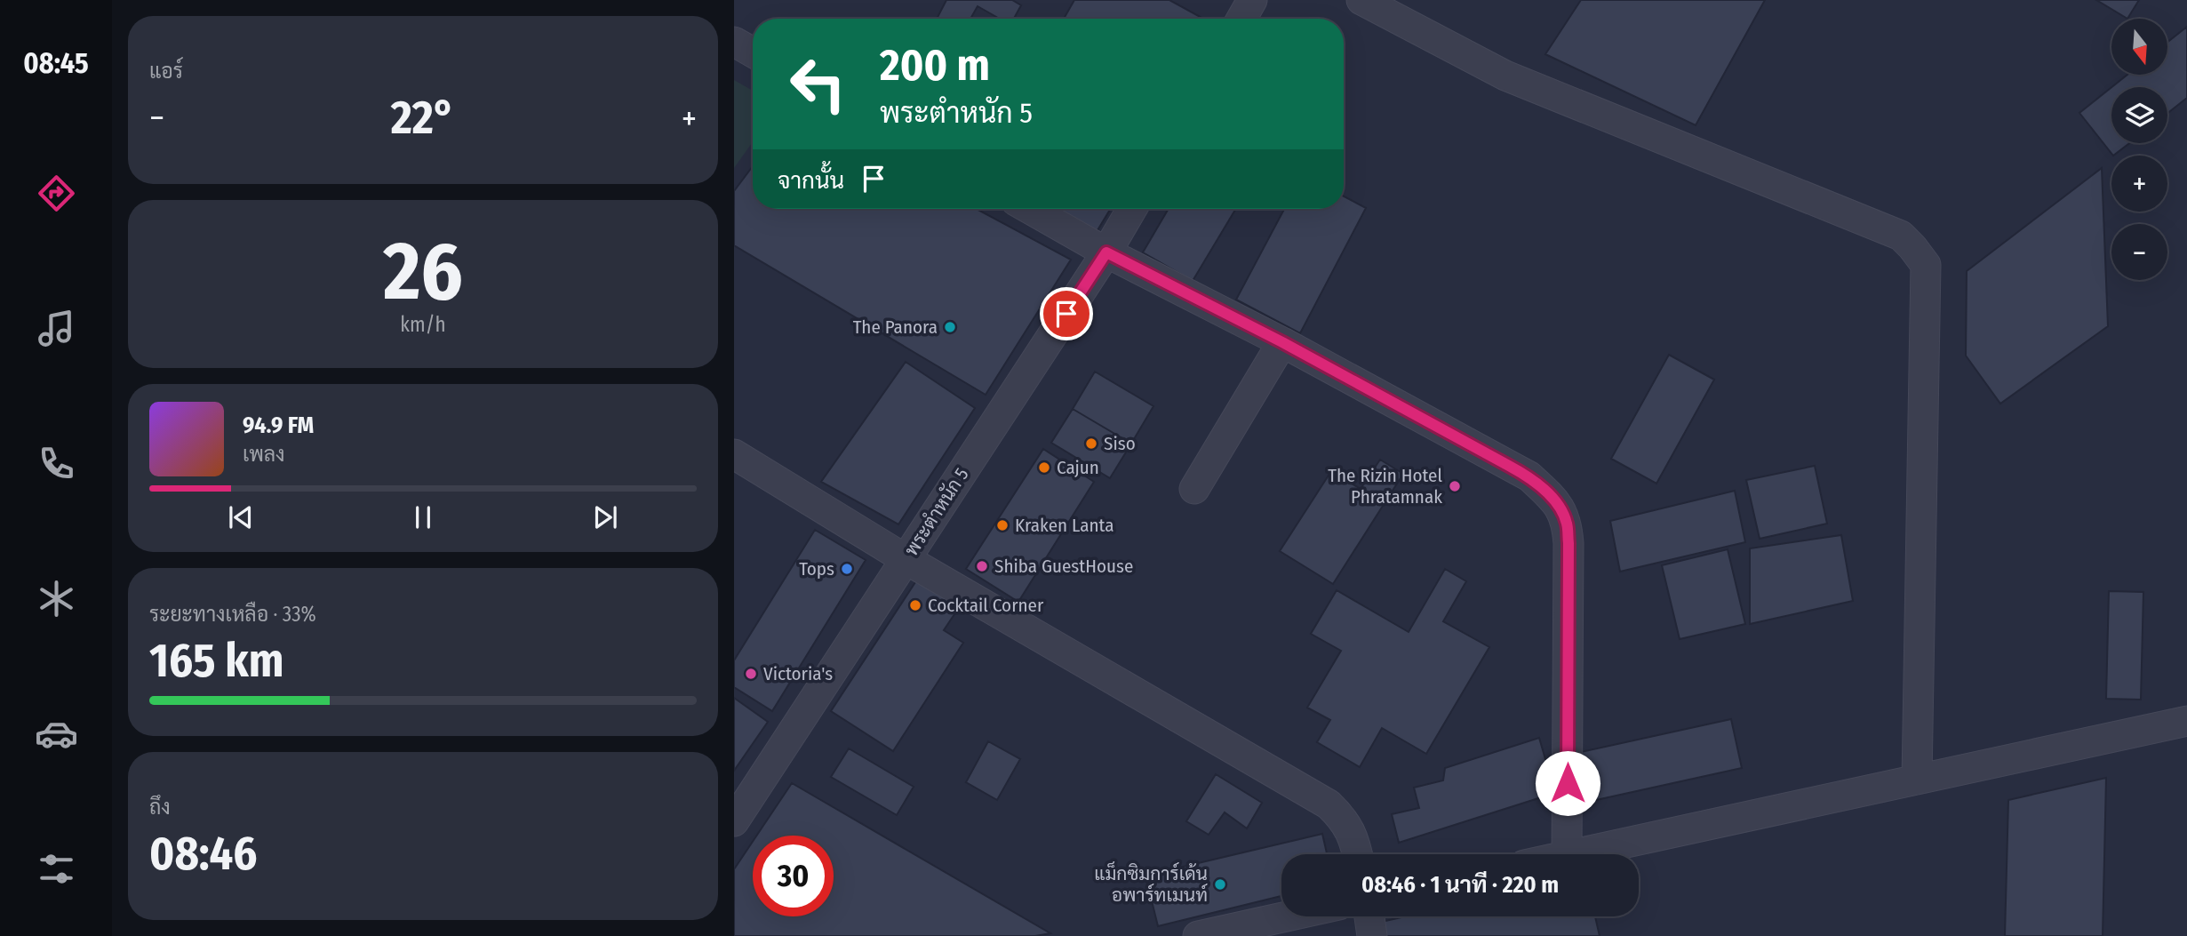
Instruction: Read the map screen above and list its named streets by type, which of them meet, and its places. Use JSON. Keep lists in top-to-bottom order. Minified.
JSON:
{"streets":{"street":["พระตำหนัก 5"]},"places":["The Panora","Siso","Cajun","The Rizin Hotel Phratamnak","Kraken Lanta","Shiba GuestHouse","Tops","Cocktail Corner","Victoria's","แม็กซิมการ์เด้น อพาร์ทเมนท์"],"north":"bottom","page":{"tabs":"08:45","tile":["แอร์",["26","km/h"],["ระยะทางเหลือ · 33%","165 km"],["ถึง","08:46"]],"map_buttons":["+","−"],"turn":["200 m","พระตำหนัก 5"],"heat":["−","22°","+"],"then":"จากนั้น","song":["94.9 FM","เพลง"],"limit":"30","trip":"08:46 · 1 นาที · 220 m"}}
